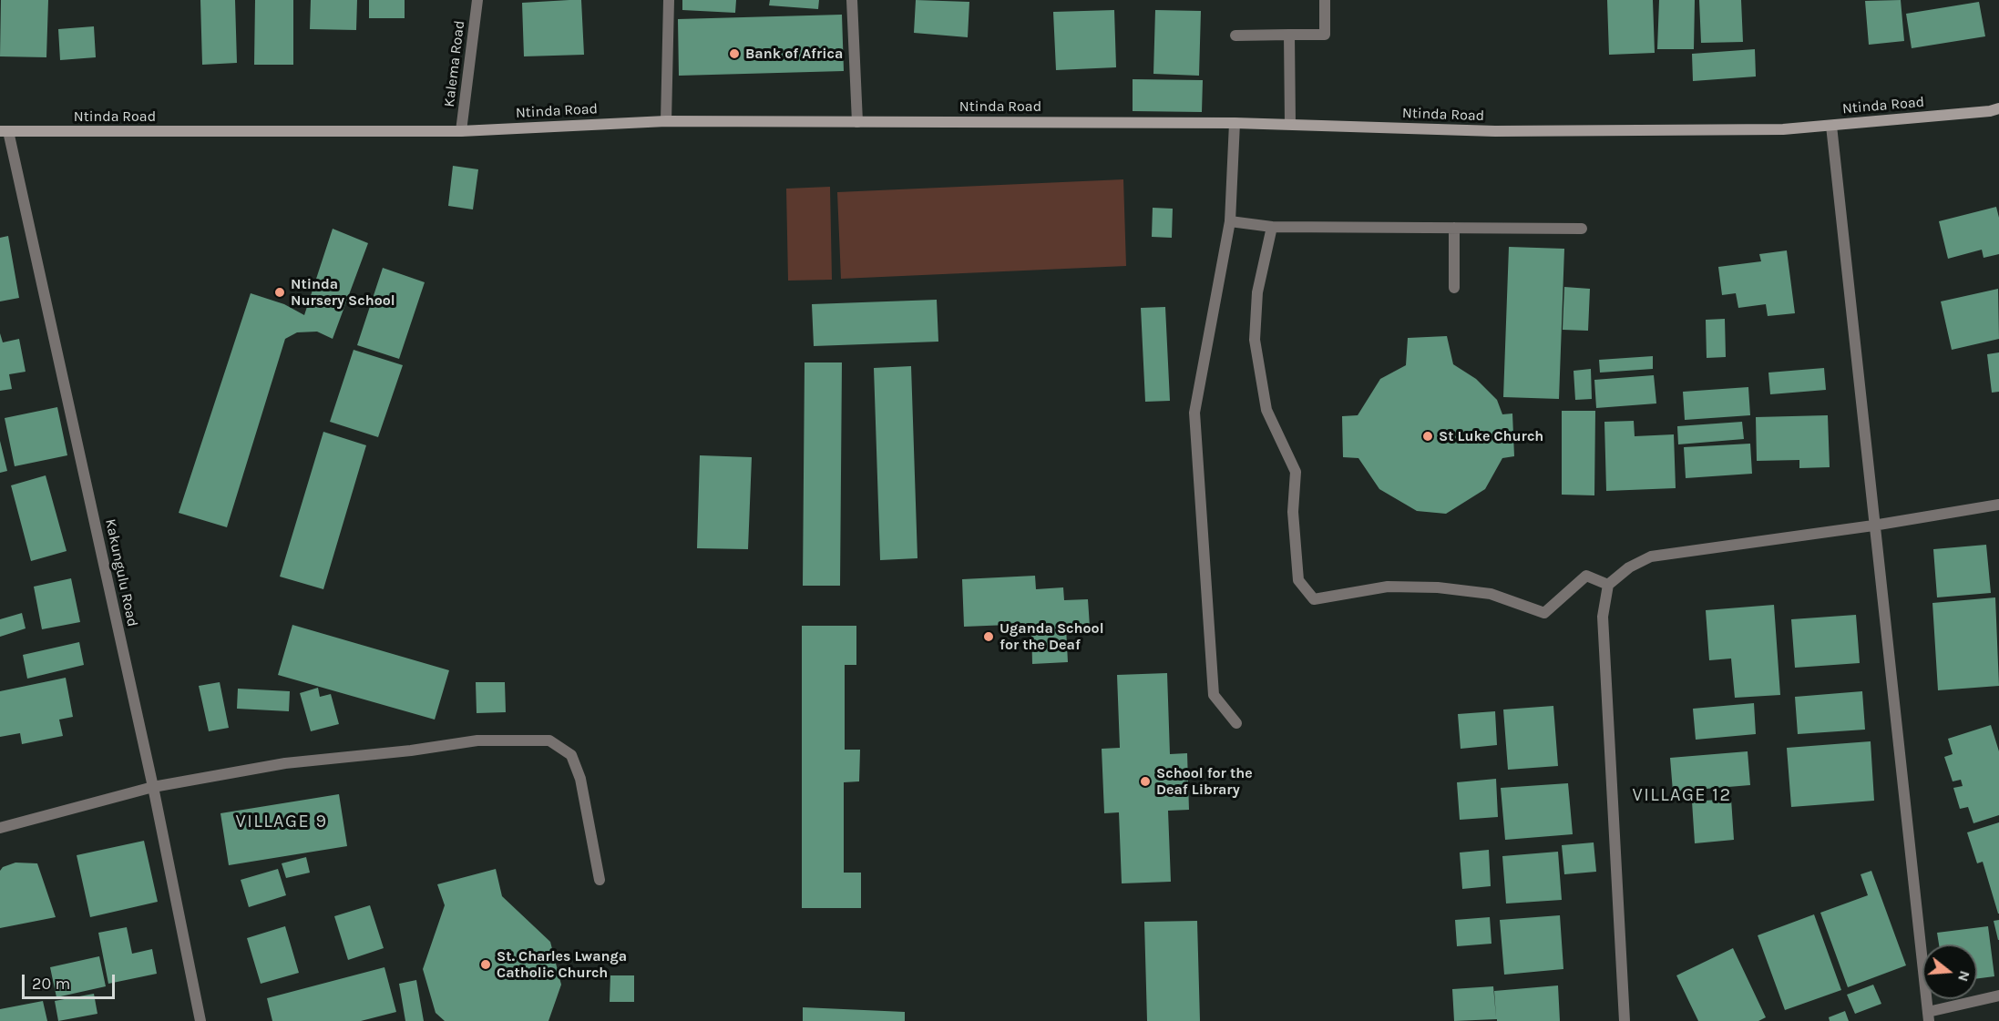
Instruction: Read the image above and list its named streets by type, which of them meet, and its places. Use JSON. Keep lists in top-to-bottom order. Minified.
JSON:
{"streets":{"main road":["Ntinda Road"],"street":["Kalema Road","Kakungulu Road"]},"crossings":[["Kalema Road","Ntinda Road"],["Ntinda Road","Kakungulu Road"]],"districts":["VILLAGE 12","VILLAGE 9"],"places":["Bank of Africa","Ntinda Nursery School","St Luke Church","Uganda School for the Deaf","School for the Deaf Library","St. Charles Lwanga Catholic Church"],"scale_bar":"20 m","north":"right"}
